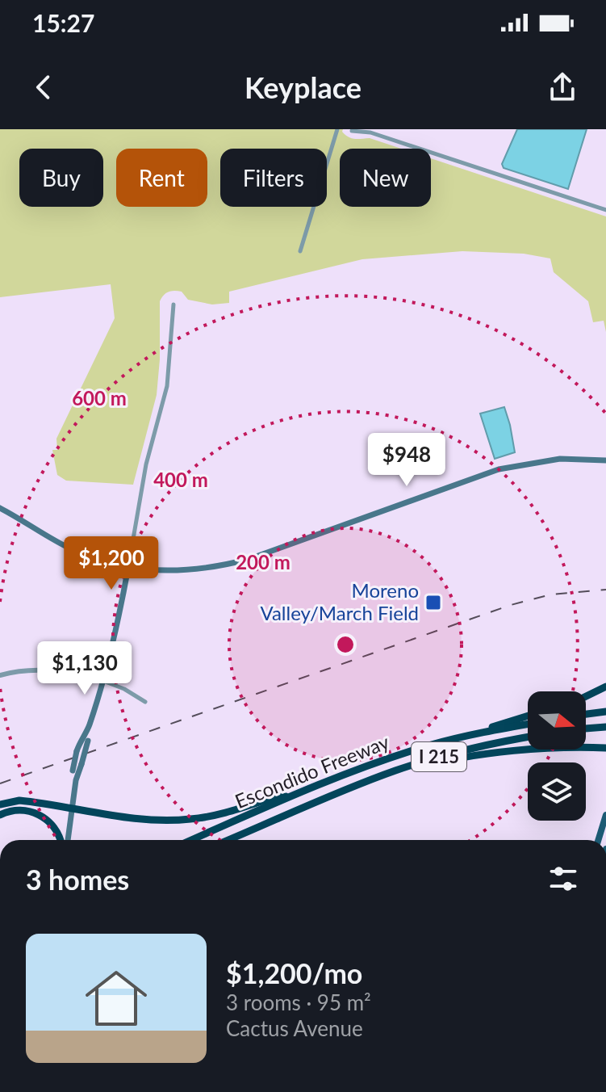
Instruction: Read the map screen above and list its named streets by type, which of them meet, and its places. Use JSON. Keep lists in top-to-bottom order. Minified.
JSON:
{"streets":{"highway":["I 215","Escondido Freeway"]},"places":{"transit":["Moreno Valley/March Field"]},"north":"right","page":{"status":"15:27","header":"Keyplace","chip":["Buy","Rent","Filters","New"],"price":["$948","$1,200","$1,130"],"heading":"3 homes","list":[{"name":"$1,200/mo","note":"3 rooms · 95 m² · Cactus Avenue"}]},"rings":["600 m","400 m","200 m"]}
